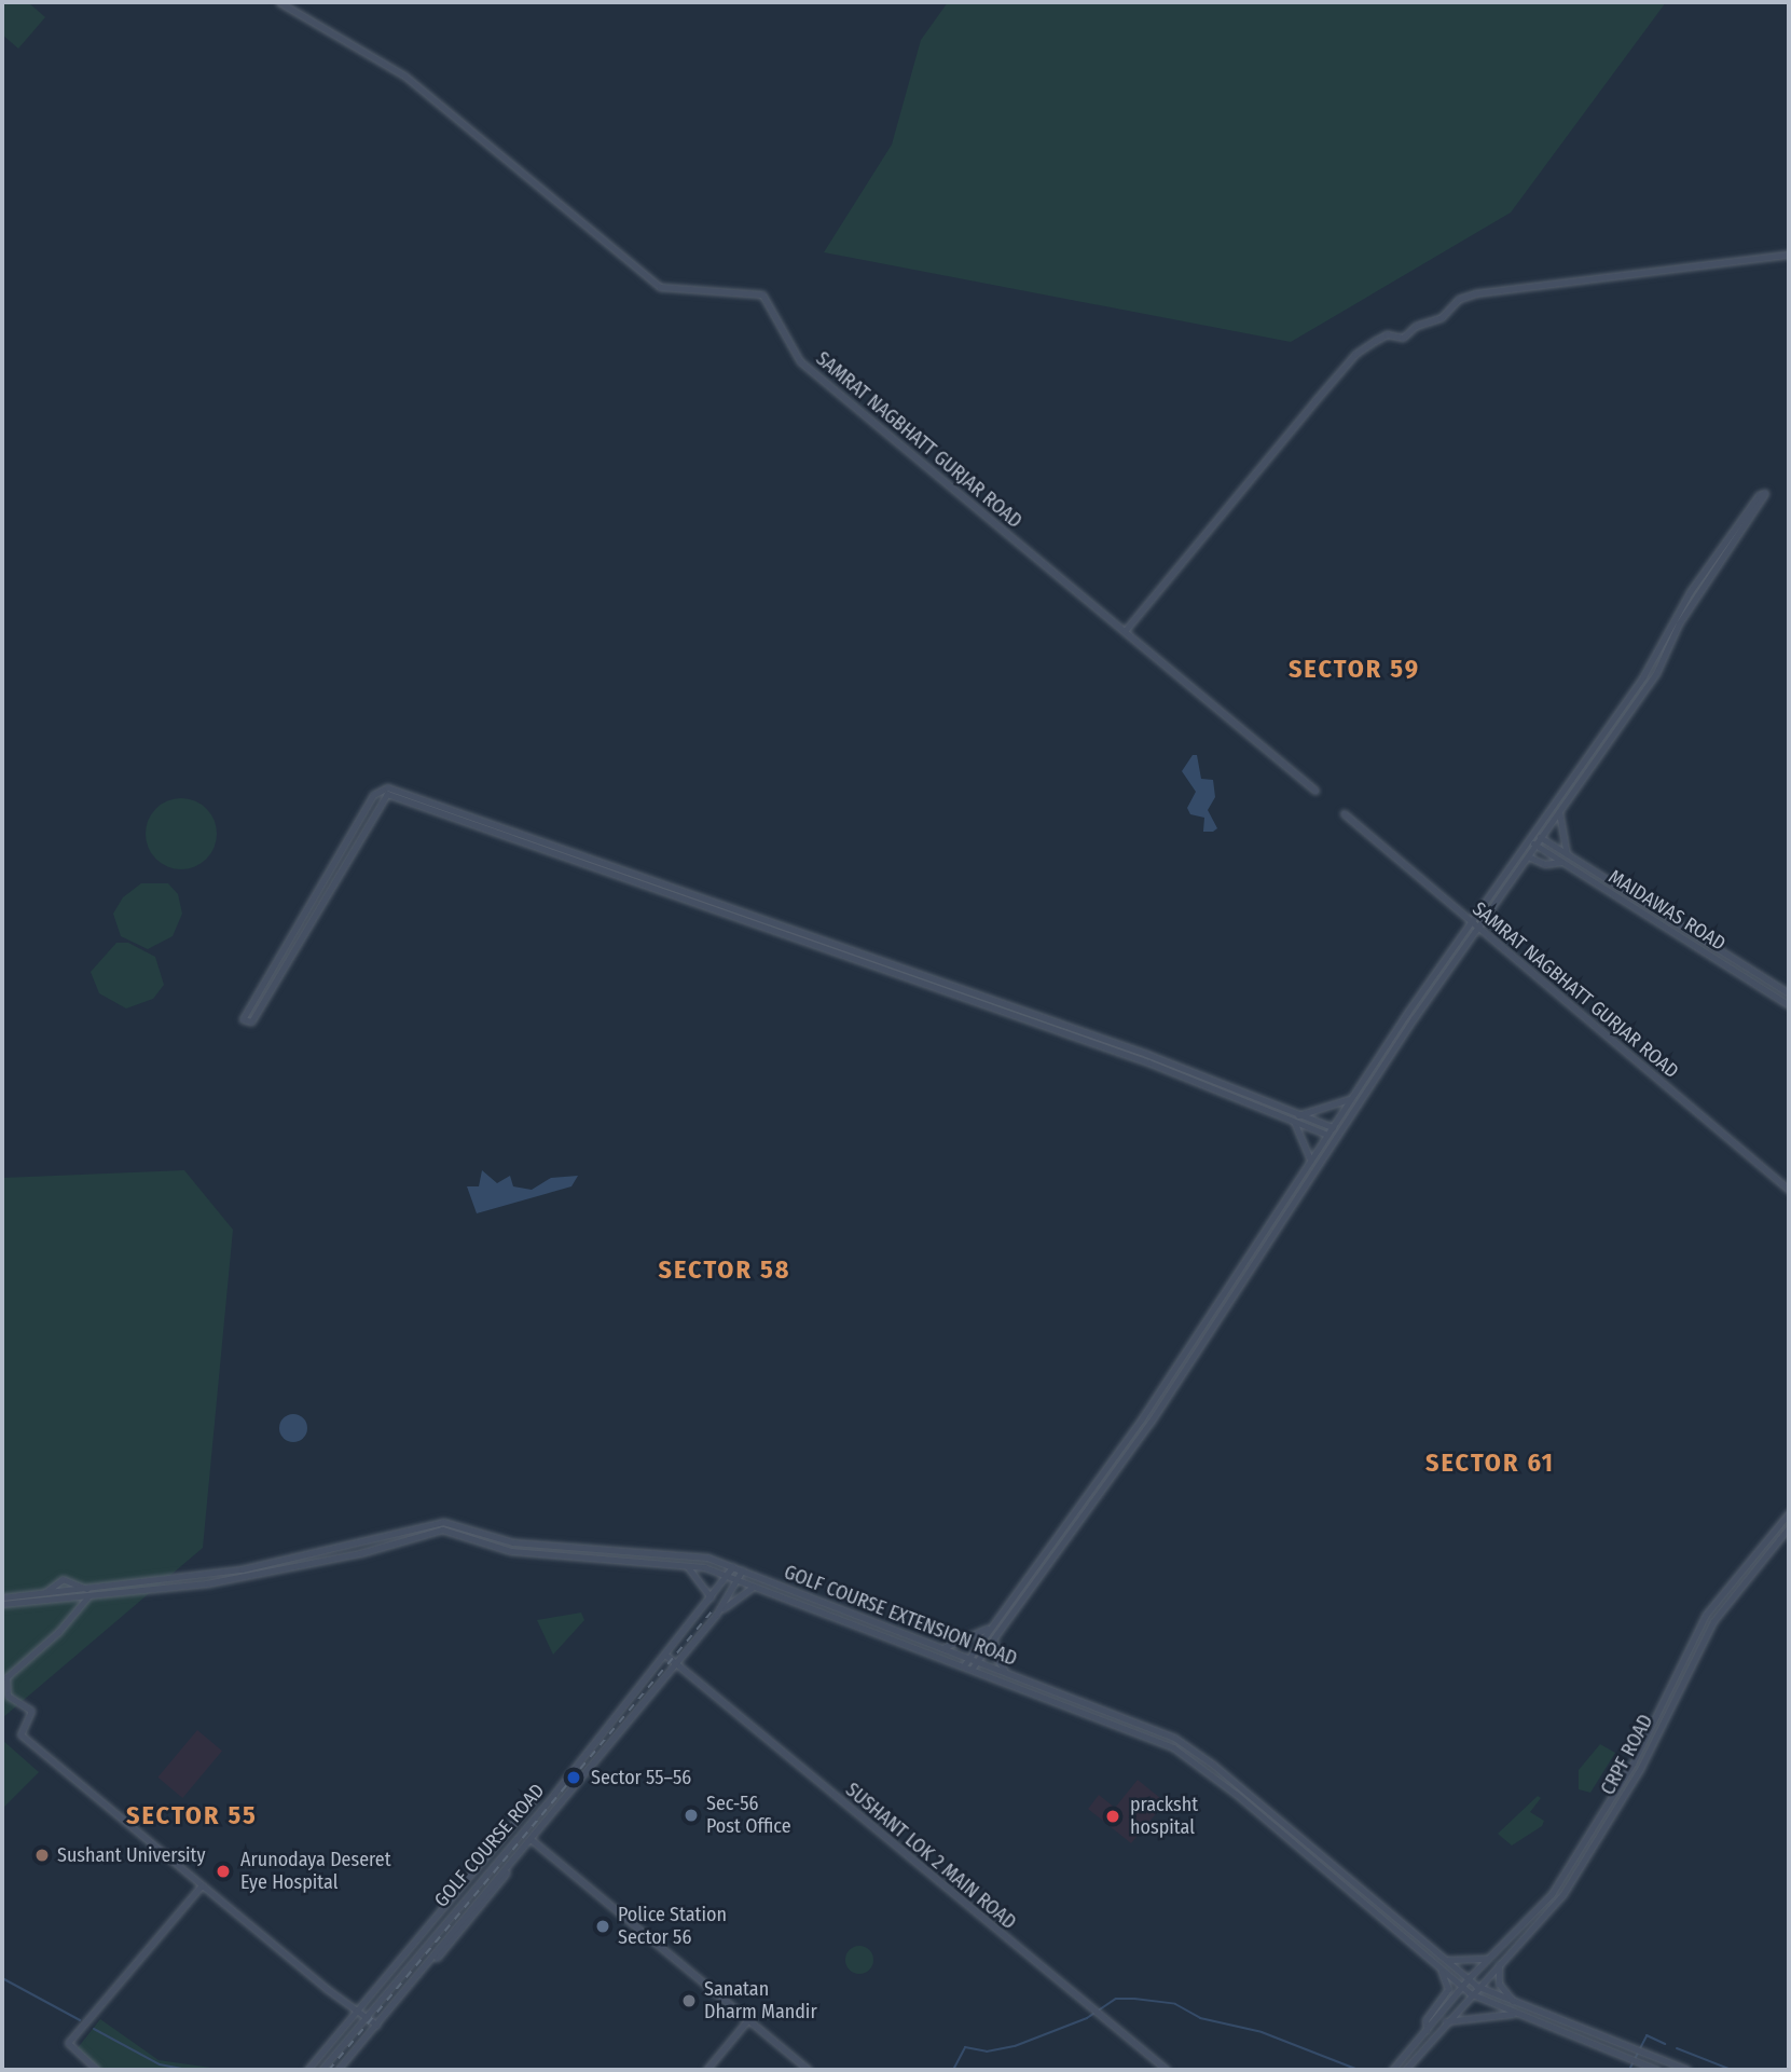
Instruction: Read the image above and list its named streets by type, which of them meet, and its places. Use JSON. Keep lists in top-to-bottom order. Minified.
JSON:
{"streets":{"street":["SAMRAT NAGBHATT GURJAR ROAD","MAIDAWAS ROAD","GOLF COURSE EXTENSION ROAD","CRPF ROAD","GOLF COURSE ROAD","SUSHANT LOK 2 MAIN ROAD"]},"crossings":[["GOLF COURSE EXTENSION ROAD","CRPF ROAD"],["GOLF COURSE EXTENSION ROAD","GOLF COURSE ROAD"],["GOLF COURSE ROAD","SUSHANT LOK 2 MAIN ROAD"]],"districts":["SECTOR 59","SECTOR 58","SECTOR 61","SECTOR 55"],"places":["Sector 55–56","Sec-56 Post Office","pracksht hospital","Sushant University","Arunodaya Deseret Eye Hospital","Police Station Sector 56","Sanatan Dharm Mandir"]}
